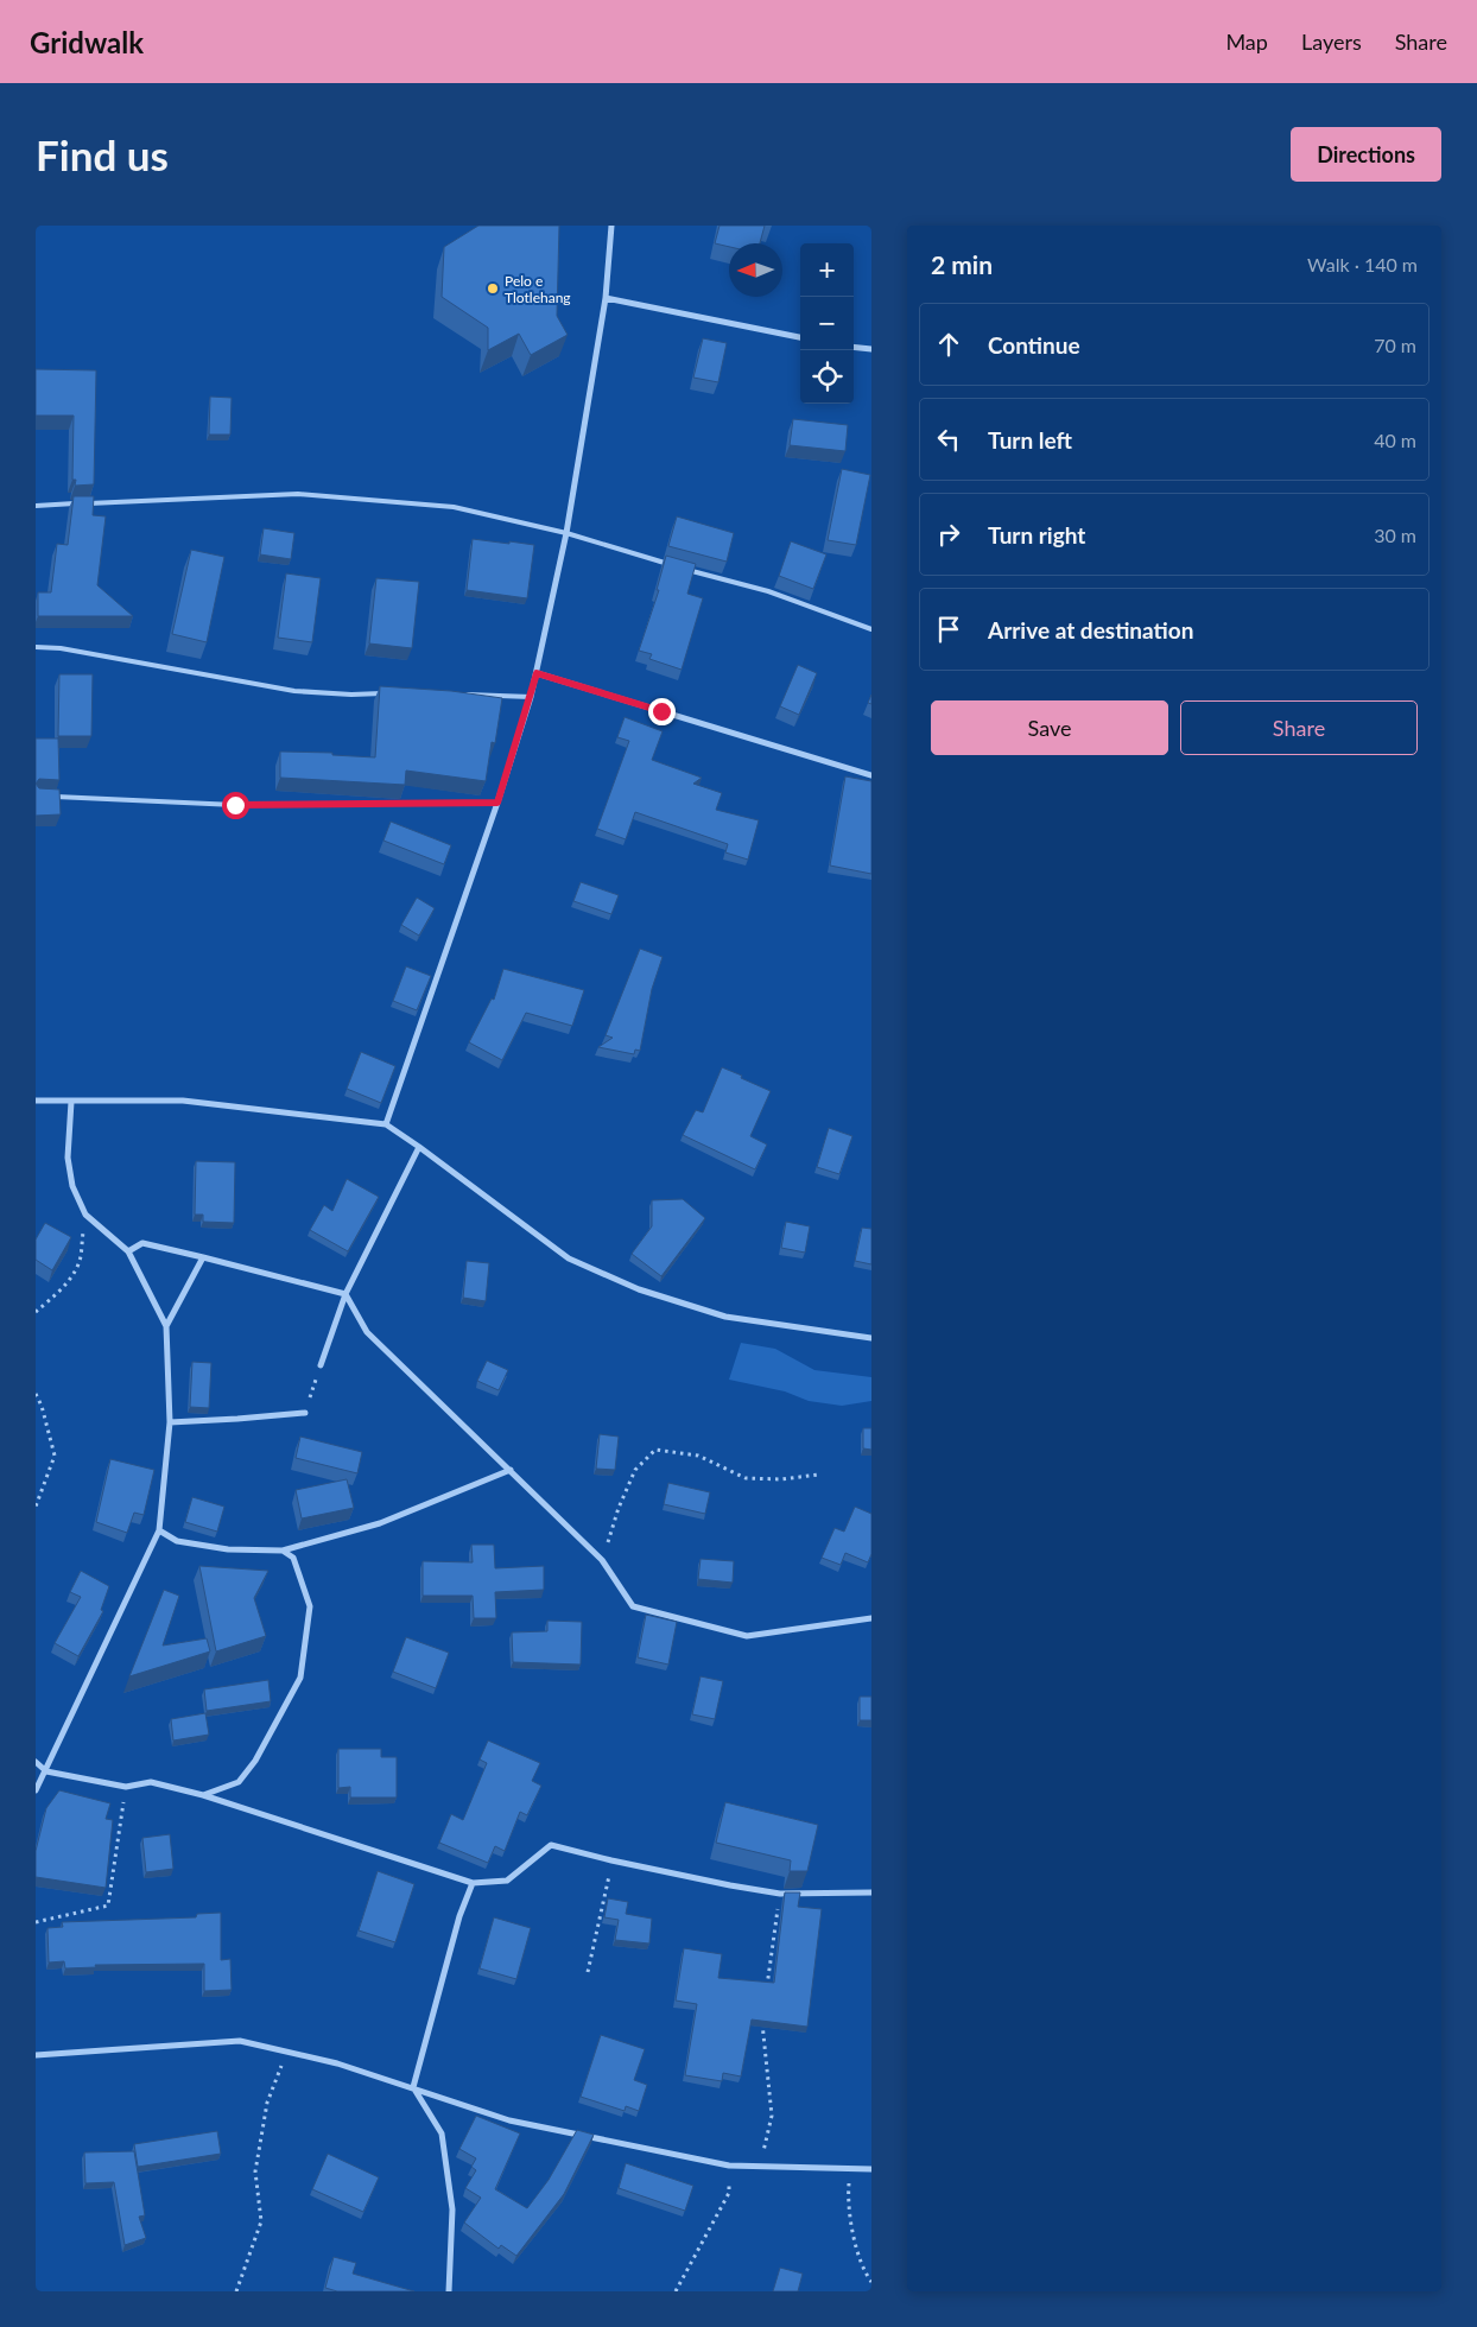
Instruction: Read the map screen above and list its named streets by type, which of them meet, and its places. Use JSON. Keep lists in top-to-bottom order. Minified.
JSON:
{"places":["Pelo e Tlotlehang"],"north":"left","page":{"header":"Gridwalk","nav":["Map","Layers","Share"],"buttons":["Directions",["Save","Share"]],"title":"Find us","heading":["2 min","Walk · 140 m"],"map_buttons":["+","−"],"list":[["Continue","70 m"],["Turn left","40 m"],["Turn right","30 m"],"Arrive at destination"]}}
